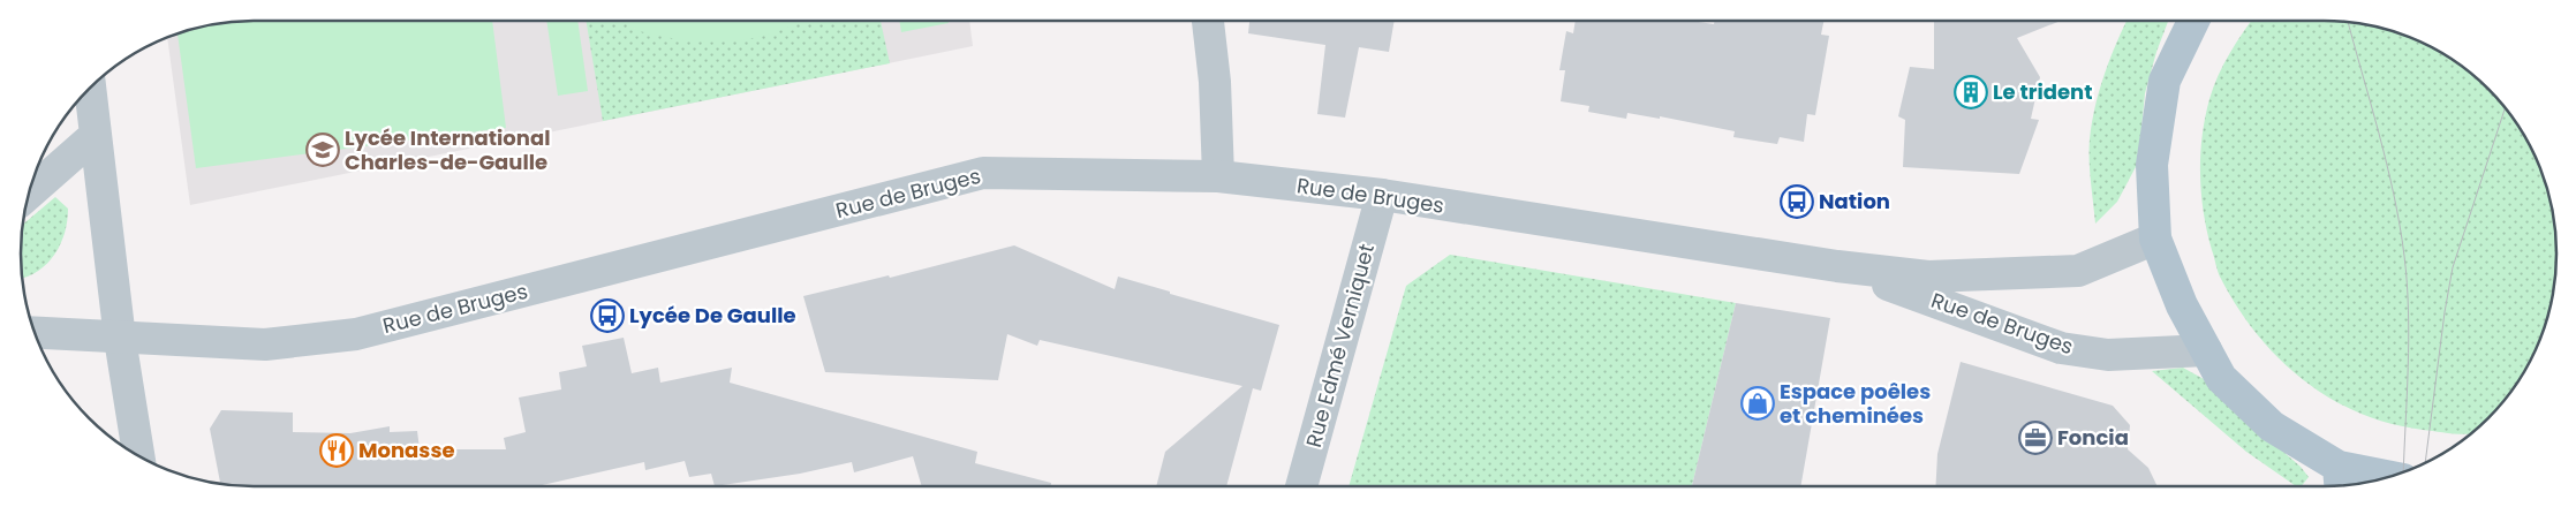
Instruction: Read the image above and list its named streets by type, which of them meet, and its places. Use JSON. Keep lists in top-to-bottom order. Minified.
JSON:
{"streets":{"street":["Rue de Bruges","Rue Edmé Verniquet"]},"crossings":[["Rue de Bruges","Rue Edmé Verniquet"]],"places":{"building":["Le trident"],"school or university":["Lycée International Charles-de-Gaulle"],"bus stop":["Nation","Lycée De Gaulle"],"shop":["Espace poêles et cheminées"],"office":["Foncia"],"restaurant":["Monasse"]}}
